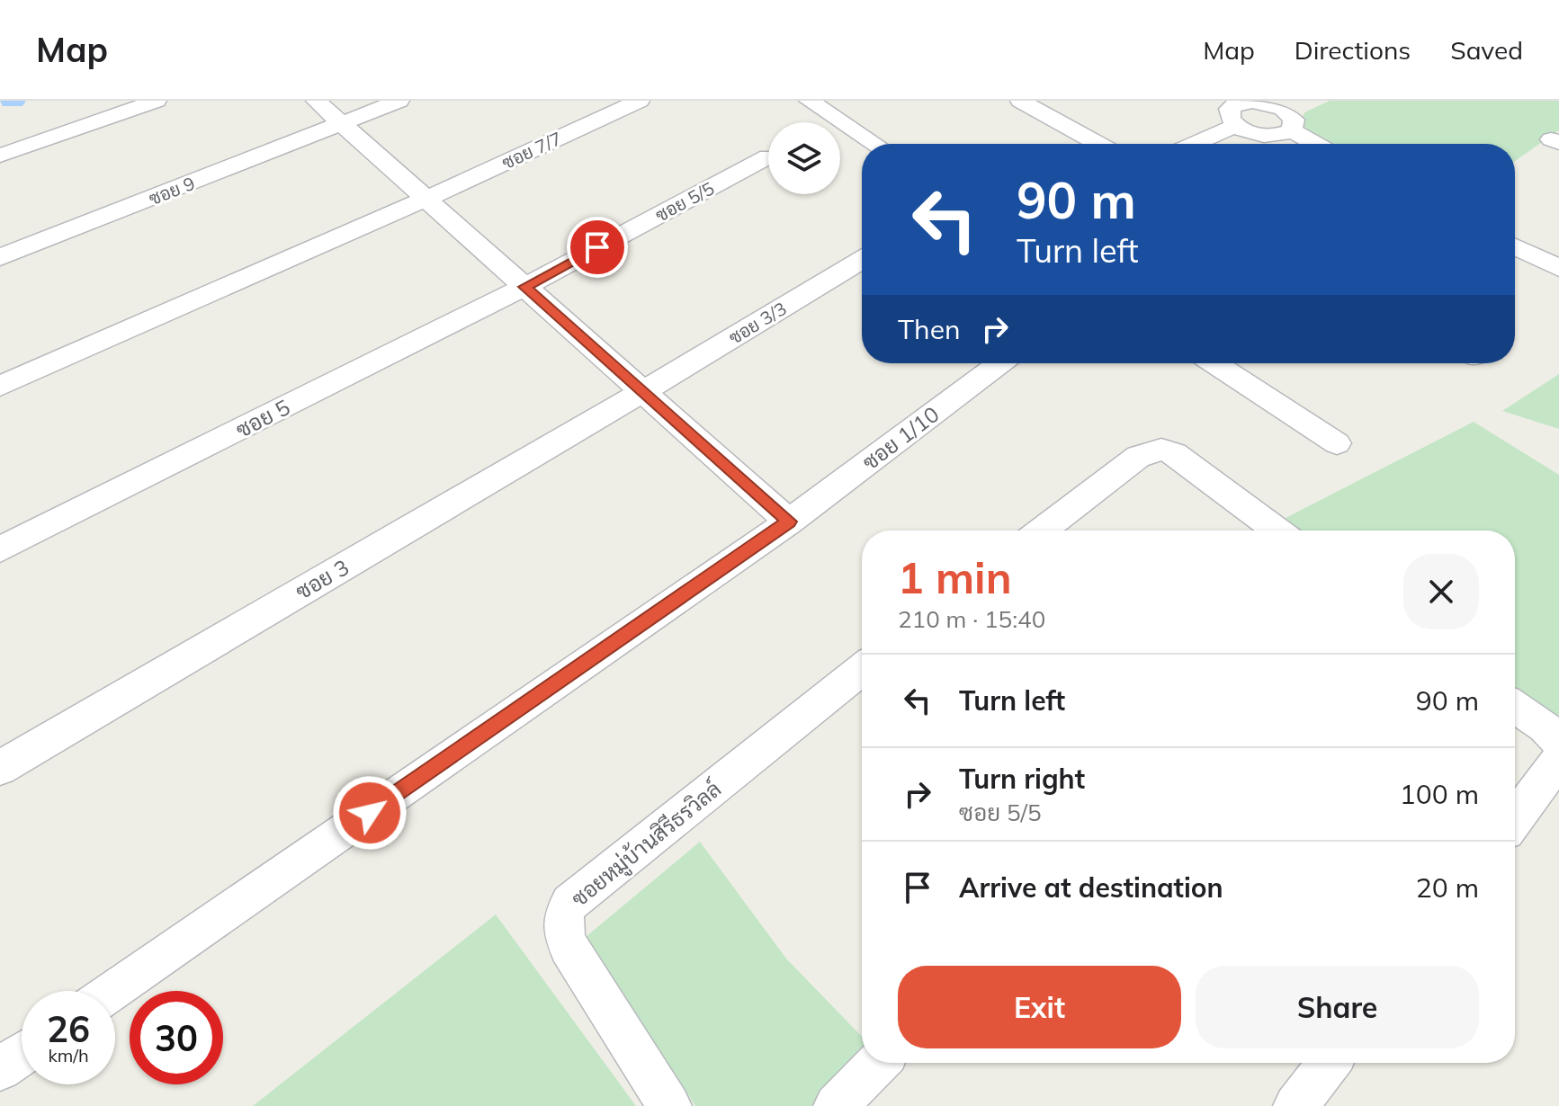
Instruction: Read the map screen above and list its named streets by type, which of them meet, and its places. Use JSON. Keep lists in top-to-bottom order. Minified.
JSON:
{"streets":{"street":["ซอย 7/7","ซอย 9","ซอย 5/5","ซอย 3/3","ซอย 5","ซอย 1/10","ซอย 3","ซอยหมู่บ้านสิรีธรวิลล์"]},"crossings":[["ซอย 5/5","ซอย 5"],["ซอย 3/3","ซอย 3"]],"page":{"header":"Map","nav":["Map","Directions","Saved"],"turn":["90 m","Turn left"],"then":"Then","heading":["1 min","210 m · 15:40"],"list":[{"name":"Turn left","value":"90 m"},{"name":"Turn right","note":"ซอย 5/5","value":"100 m"},{"name":"Arrive at destination","value":"20 m"}],"buttons":["Exit","Share"],"speed":"26 km/h","limit":"30"}}
